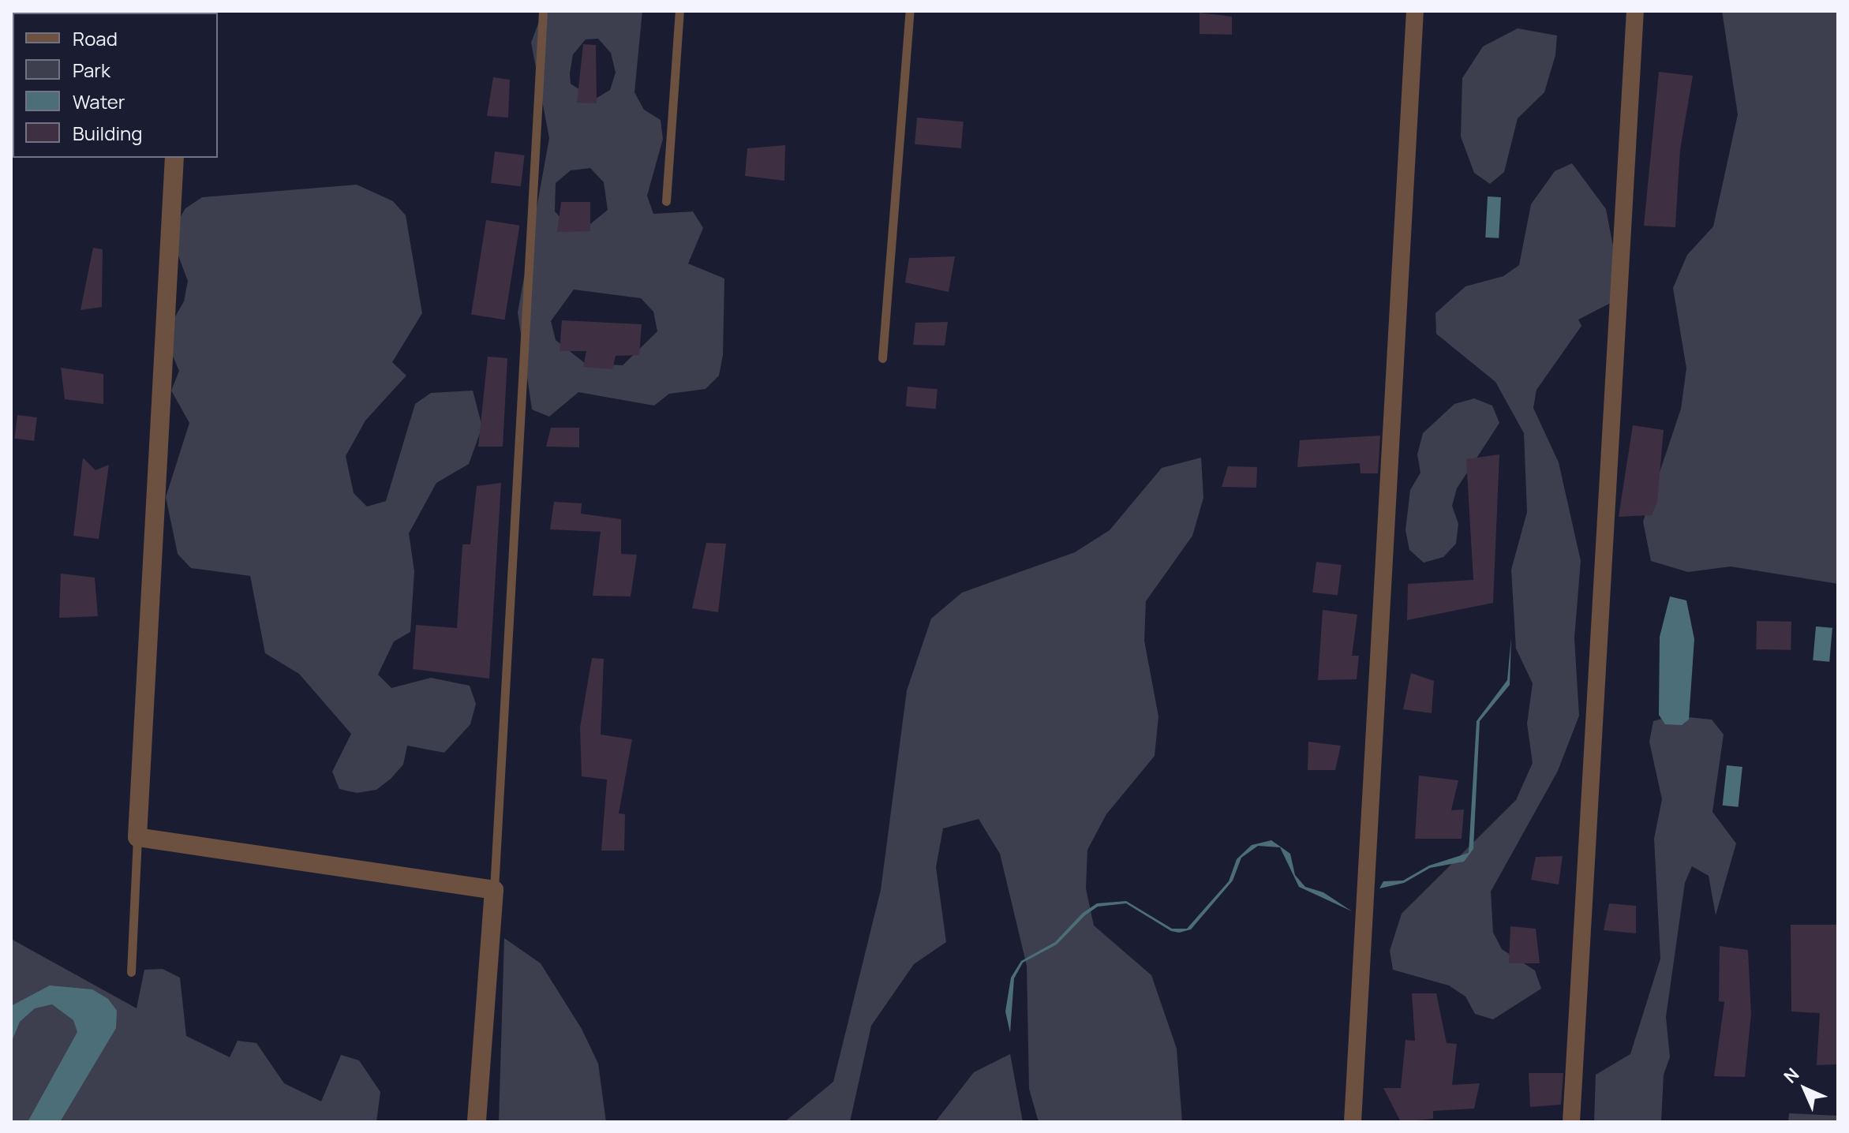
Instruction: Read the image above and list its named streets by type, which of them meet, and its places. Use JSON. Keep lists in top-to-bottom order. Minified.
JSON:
{"legend":["Road","Park","Water","Building"],"north":"top left"}
